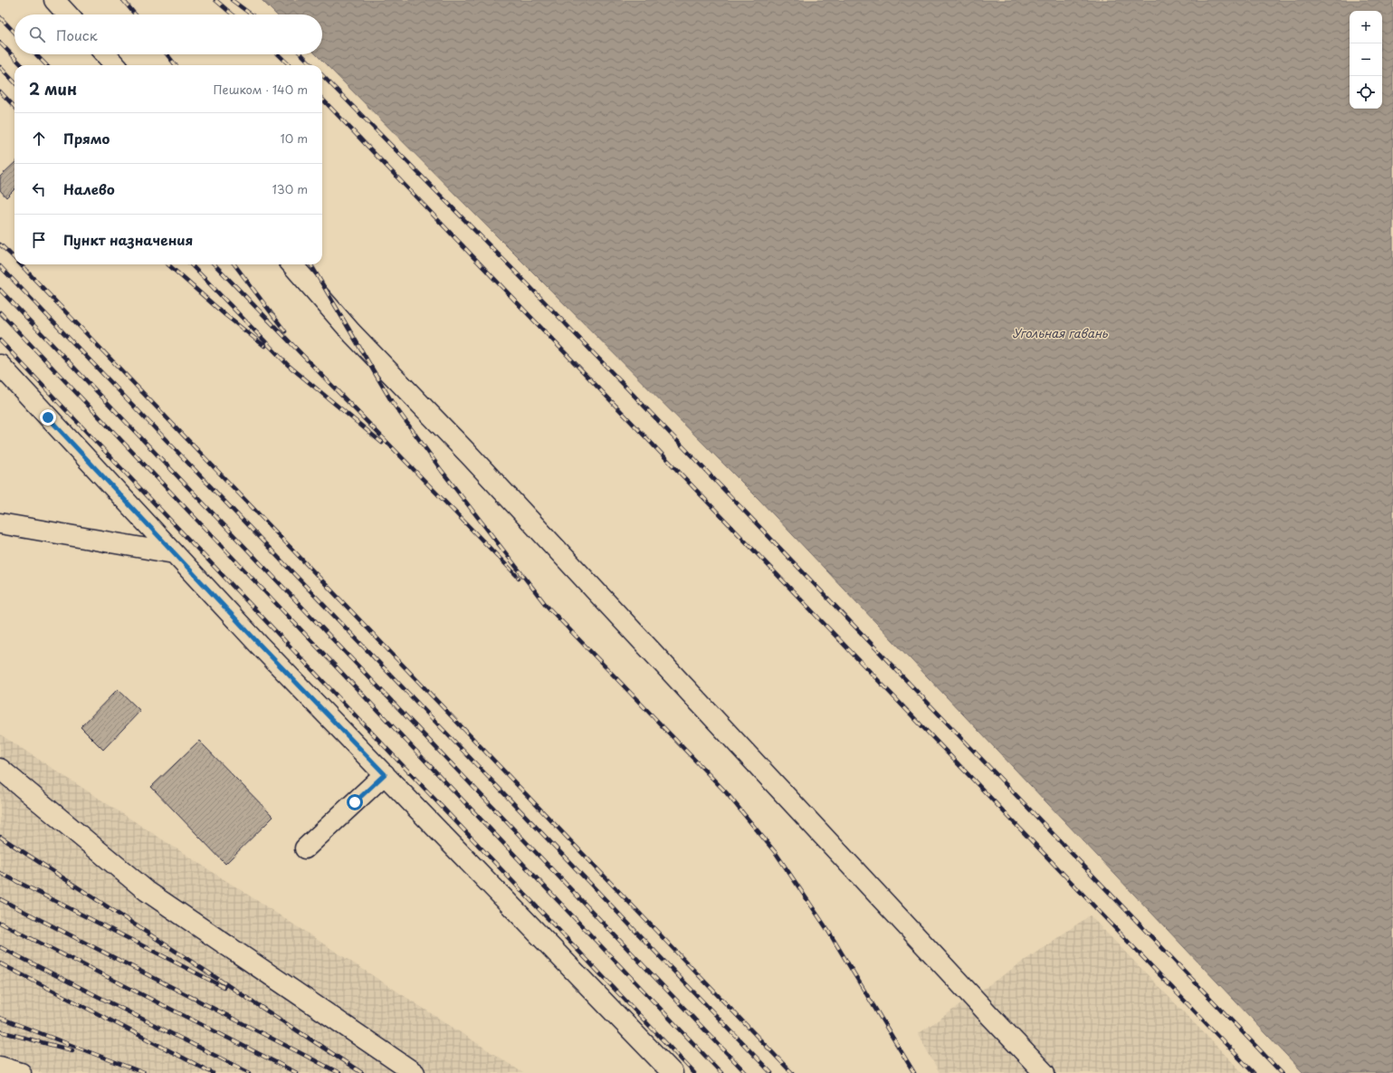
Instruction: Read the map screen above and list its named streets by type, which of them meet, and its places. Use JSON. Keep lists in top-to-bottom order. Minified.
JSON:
{"water":["Угольная гавань"],"page":{"map_buttons":["+","−"],"search":"Поиск","heading":["2 мин","Пешком · 140 m"],"list":[["Прямо","10 m"],["Налево","130 m"],"Пункт назначения"]}}
